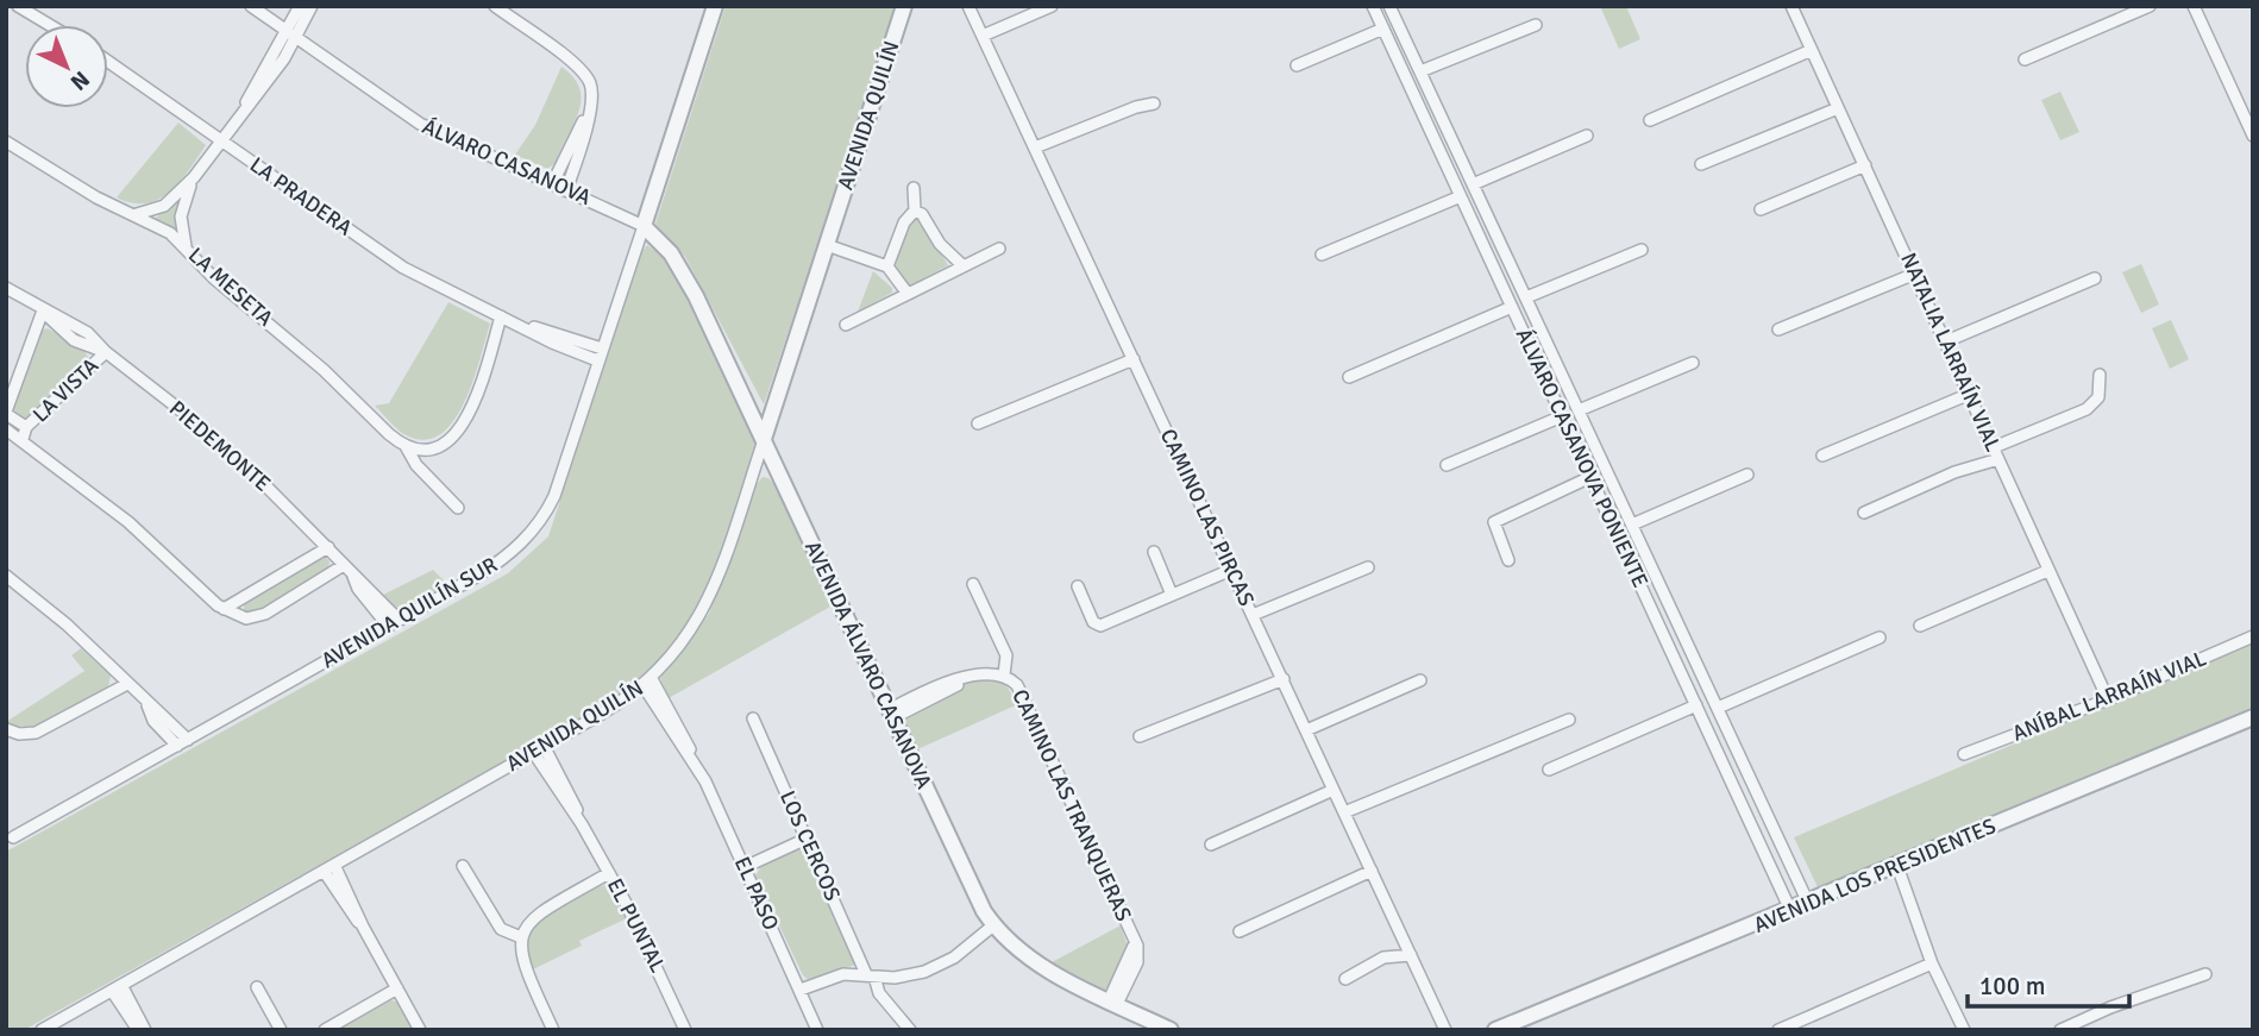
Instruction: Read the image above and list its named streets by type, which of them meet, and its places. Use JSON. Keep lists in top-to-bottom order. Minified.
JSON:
{"streets":{"street":["AVENIDA QUILÍN","ÁLVARO CASANOVA","LA PRADERA","LA MESETA","NATALIA LARRAÍN VIAL","LA VISTA","PIEDEMONTE","ÁLVARO CASANOVA PONIENTE","CAMINO LAS PIRCAS","AVENIDA QUILÍN SUR","AVENIDA ÁLVARO CASANOVA","ANÍBAL LARRAÍN VIAL","CAMINO LAS TRANQUERAS","LOS CERCOS","AVENIDA LOS PRESIDENTES","EL PASO","EL PUNTAL"]},"crossings":[["AVENIDA QUILÍN","AVENIDA ÁLVARO CASANOVA"],["AVENIDA QUILÍN","EL PASO"],["AVENIDA QUILÍN","EL PUNTAL"],["ÁLVARO CASANOVA","AVENIDA QUILÍN SUR"],["ÁLVARO CASANOVA","AVENIDA ÁLVARO CASANOVA"],["LA PRADERA","AVENIDA QUILÍN SUR"],["NATALIA LARRAÍN VIAL","ANÍBAL LARRAÍN VIAL"],["LA VISTA","PIEDEMONTE"],["PIEDEMONTE","AVENIDA QUILÍN SUR"],["ÁLVARO CASANOVA PONIENTE","AVENIDA LOS PRESIDENTES"],["AVENIDA QUILÍN SUR","AVENIDA ÁLVARO CASANOVA"],["AVENIDA ÁLVARO CASANOVA","CAMINO LAS TRANQUERAS"]],"scale_bar":"100 m","north":"bottom right"}
